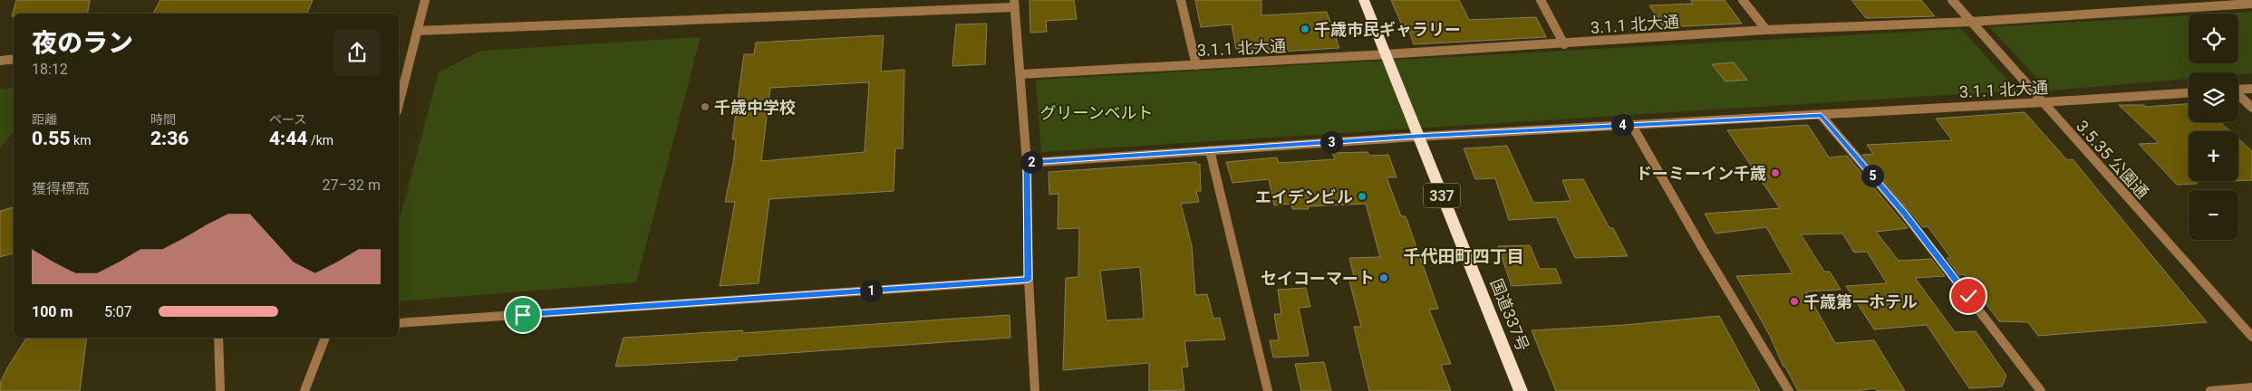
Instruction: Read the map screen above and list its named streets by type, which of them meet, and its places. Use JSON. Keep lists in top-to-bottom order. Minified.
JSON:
{"streets":{"highway":["337","国道337号"],"street":["3.1.1 北大通","3.5.35 公園通"]},"crossings":[["3.1.1 北大通","3.5.35 公園通"],["3.1.1 北大通","国道337号"]],"districts":["千代田町四丁目"],"parks":["グリーンベルト"],"places":["千歳市民ギャラリー","千歳中学校","ドーミーイン千歳","エイデンビル","セイコーマート","千歳第一ホテル"],"page":{"map_buttons":["+","−"],"heading":["夜のラン","18:12"],"stats":[["距離","0.55 km"],["時間","2:36"],["ペース","4:44 /km"]],"pins":["4","3","2","5","1"],"chart":["獲得標高","27–32 m"],"list":[{"name":"100 m","note":"5:07"}]}}
